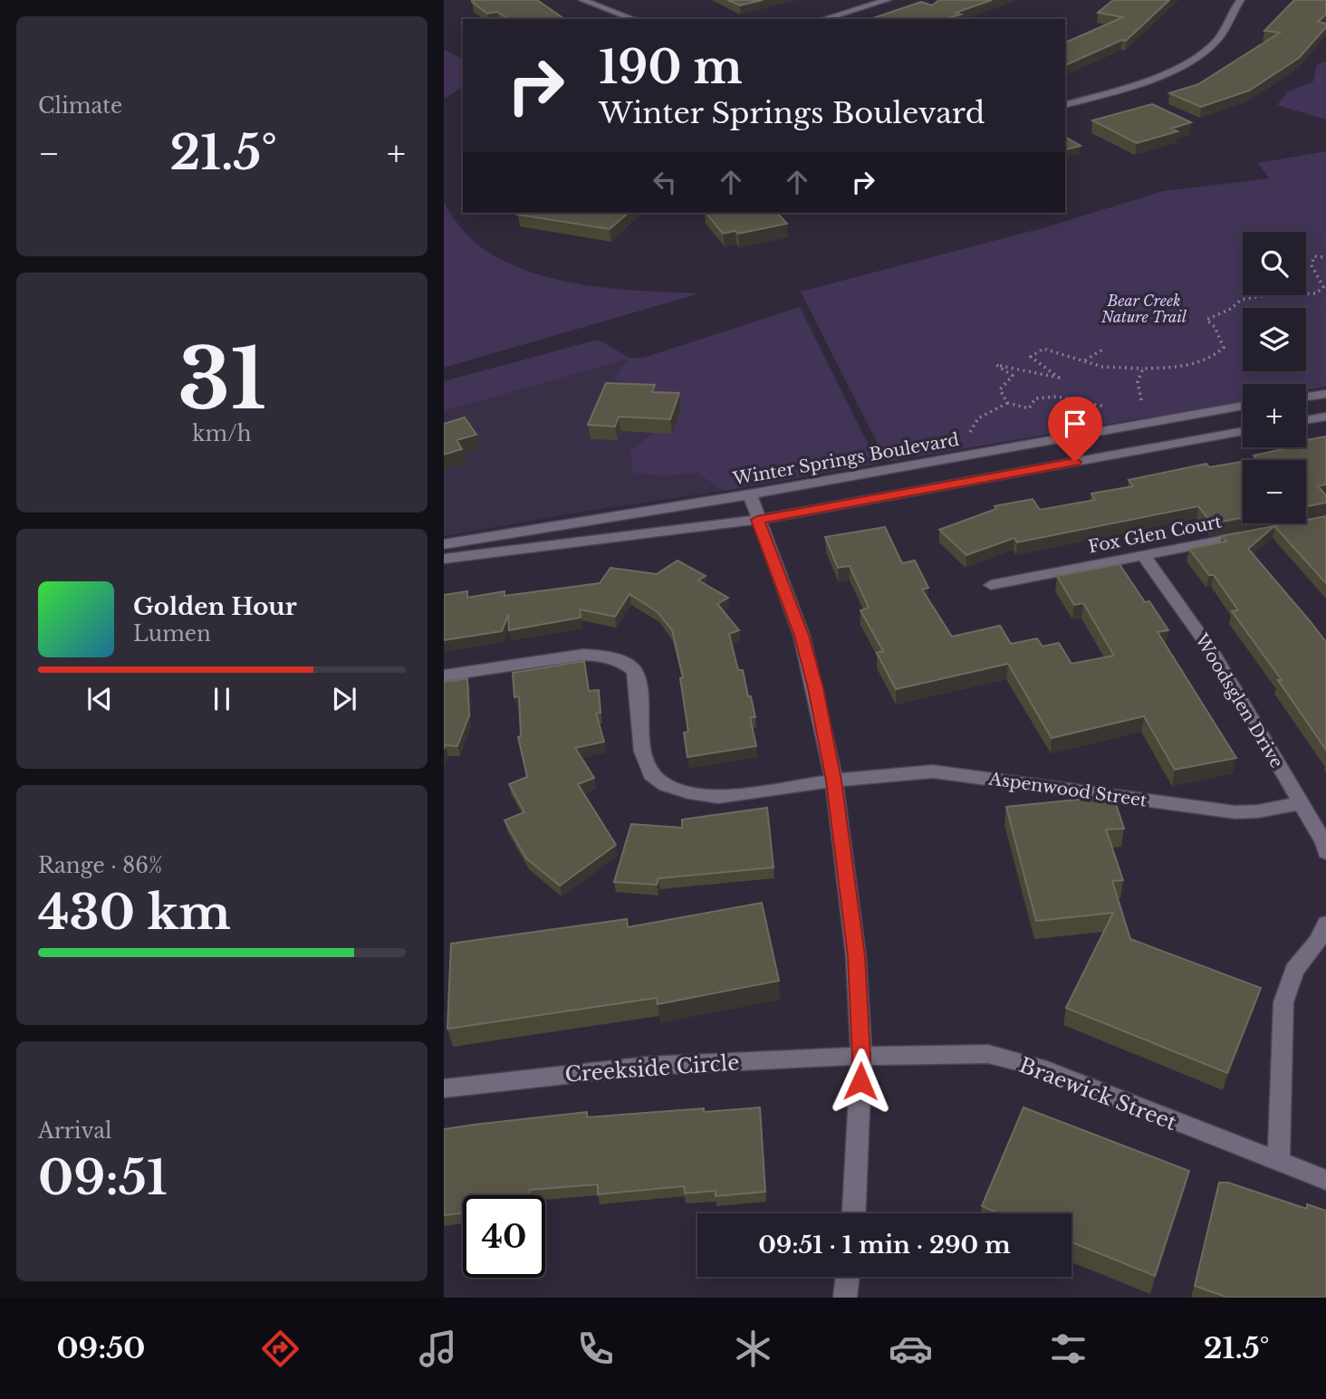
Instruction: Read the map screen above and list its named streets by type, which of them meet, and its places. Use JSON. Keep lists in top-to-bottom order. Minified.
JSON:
{"streets":{"street":["Winter Springs Boulevard","Fox Glen Court","Woodsglen Drive","Aspenwood Street","Creekside Circle","Braewick Street"]},"crossings":[["Fox Glen Court","Woodsglen Drive"],["Woodsglen Drive","Aspenwood Street"],["Creekside Circle","Braewick Street"]],"parks":["Bear Creek Nature Trail"],"page":{"tile":["Climate",["31","km/h"],["Range · 86%","430 km"],["Arrival","09:51"]],"turn":["190 m","Winter Springs Boulevard"],"heat":["−","21.5°","+"],"map_buttons":["+","−"],"song":["Golden Hour","Lumen"],"limit":"40","trip":"09:51 · 1 min · 290 m","tabs":["09:50","21.5°"]}}
